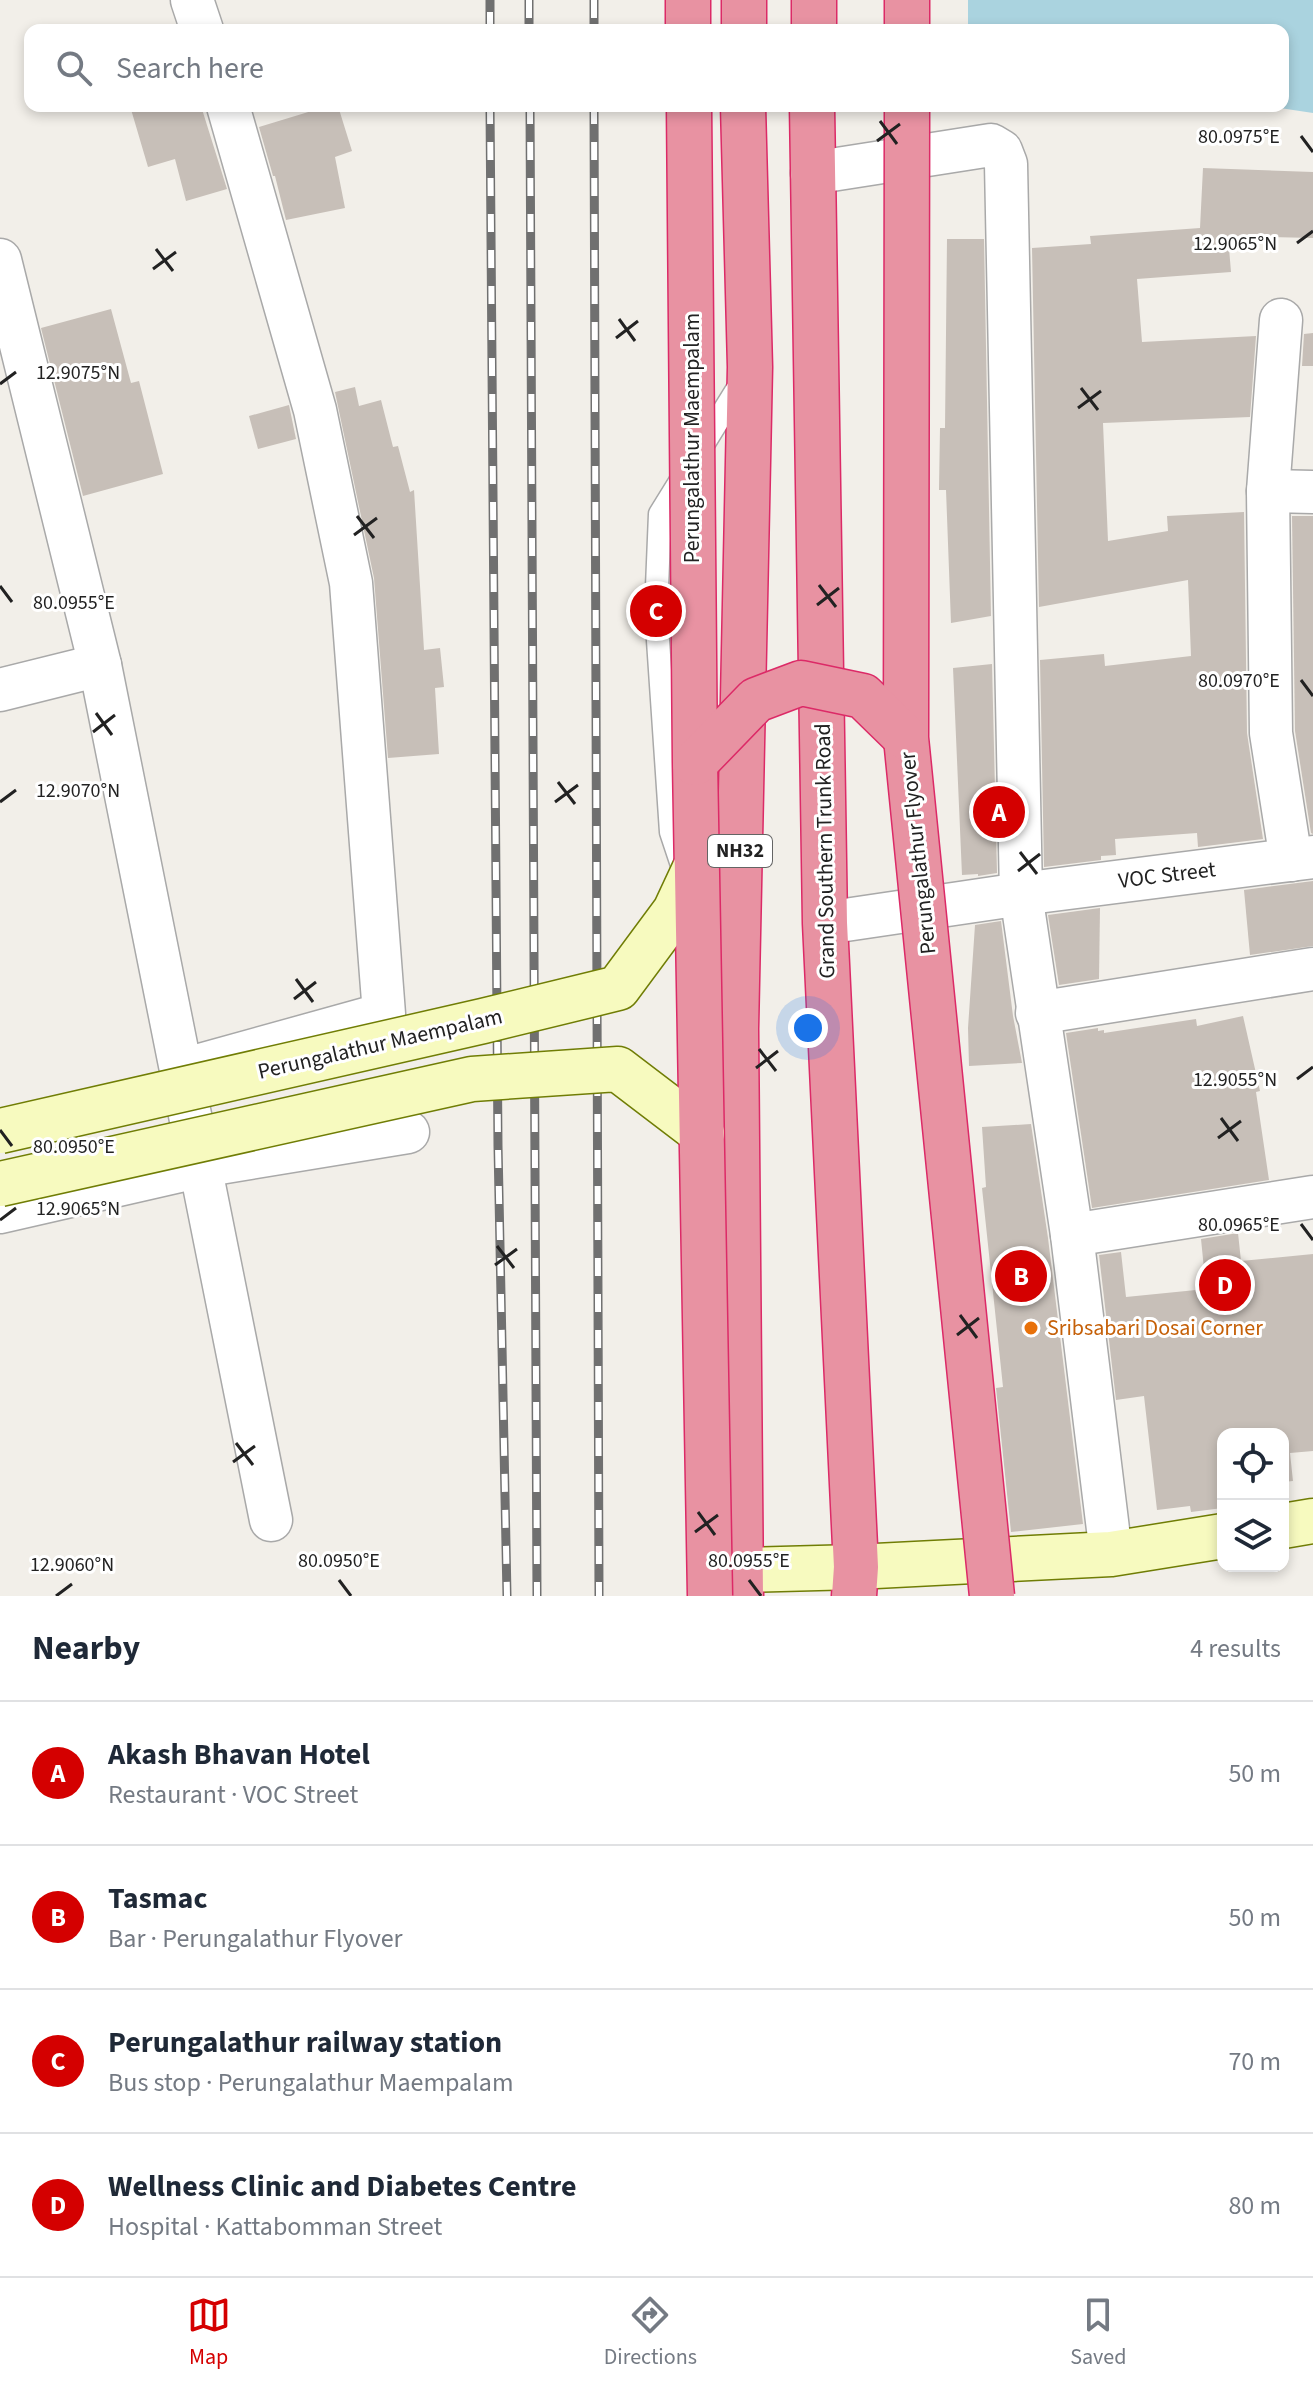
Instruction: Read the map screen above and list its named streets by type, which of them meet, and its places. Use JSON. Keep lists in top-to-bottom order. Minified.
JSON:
{"streets":{"highway":["Perungalathur Maempalam","NH32","Grand Southern Trunk Road","Perungalathur Flyover"],"street":["VOC Street"]},"crossings":[["Perungalathur Maempalam","NH32"],["Grand Southern Trunk Road","VOC Street"]],"places":["Sribsabari Dosai Corner"],"page":{"search":"Search here","pins":["C","A","B","D"],"heading":["Nearby","4 results"],"list":[{"mark":"A","name":"Akash Bhavan Hotel","note":"Restaurant · VOC Street","value":"50 m"},{"mark":"B","name":"Tasmac","note":"Bar · Perungalathur Flyover","value":"50 m"},{"mark":"C","name":"Perungalathur railway station","note":"Bus stop · Perungalathur Maempalam","value":"70 m"},{"mark":"D","name":"Wellness Clinic and Diabetes Centre","note":"Hospital · Kattabomman Street","value":"80 m"}],"nav":["Map","Directions","Saved"]},"coordinates":["80.0975°E","12.9065°N","12.9075°N","80.0955°E","80.0970°E","12.9070°N","12.9055°N","80.0950°E","80.0965°E","12.9060°N"]}
